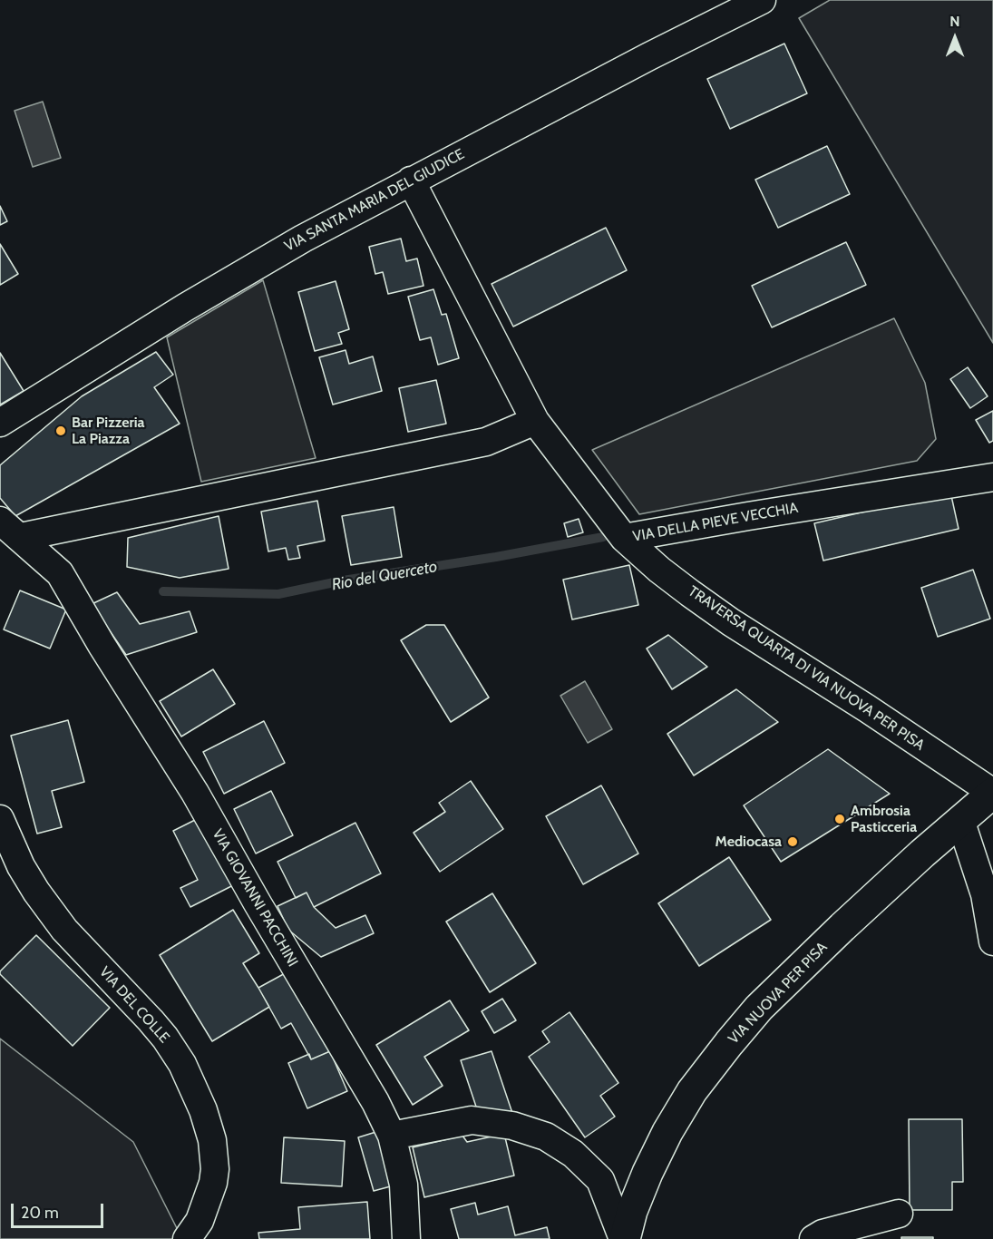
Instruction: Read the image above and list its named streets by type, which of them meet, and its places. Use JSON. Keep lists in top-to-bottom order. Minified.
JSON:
{"streets":{"main road":["VIA NUOVA PER PISA"],"street":["VIA SANTA MARIA DEL GIUDICE","VIA DELLA PIEVE VECCHIA","TRAVERSA QUARTA DI VIA NUOVA PER PISA","VIA GIOVANNI PACCHINI","VIA DEL COLLE"]},"crossings":[["VIA SANTA MARIA DEL GIUDICE","VIA DELLA PIEVE VECCHIA"],["VIA DELLA PIEVE VECCHIA","TRAVERSA QUARTA DI VIA NUOVA PER PISA"],["TRAVERSA QUARTA DI VIA NUOVA PER PISA","VIA NUOVA PER PISA"]],"water":["Rio del Querceto"],"places":["Bar Pizzeria La Piazza","Ambrosia Pasticceria","Mediocasa"],"scale_bar":"20 m","north":"top"}
